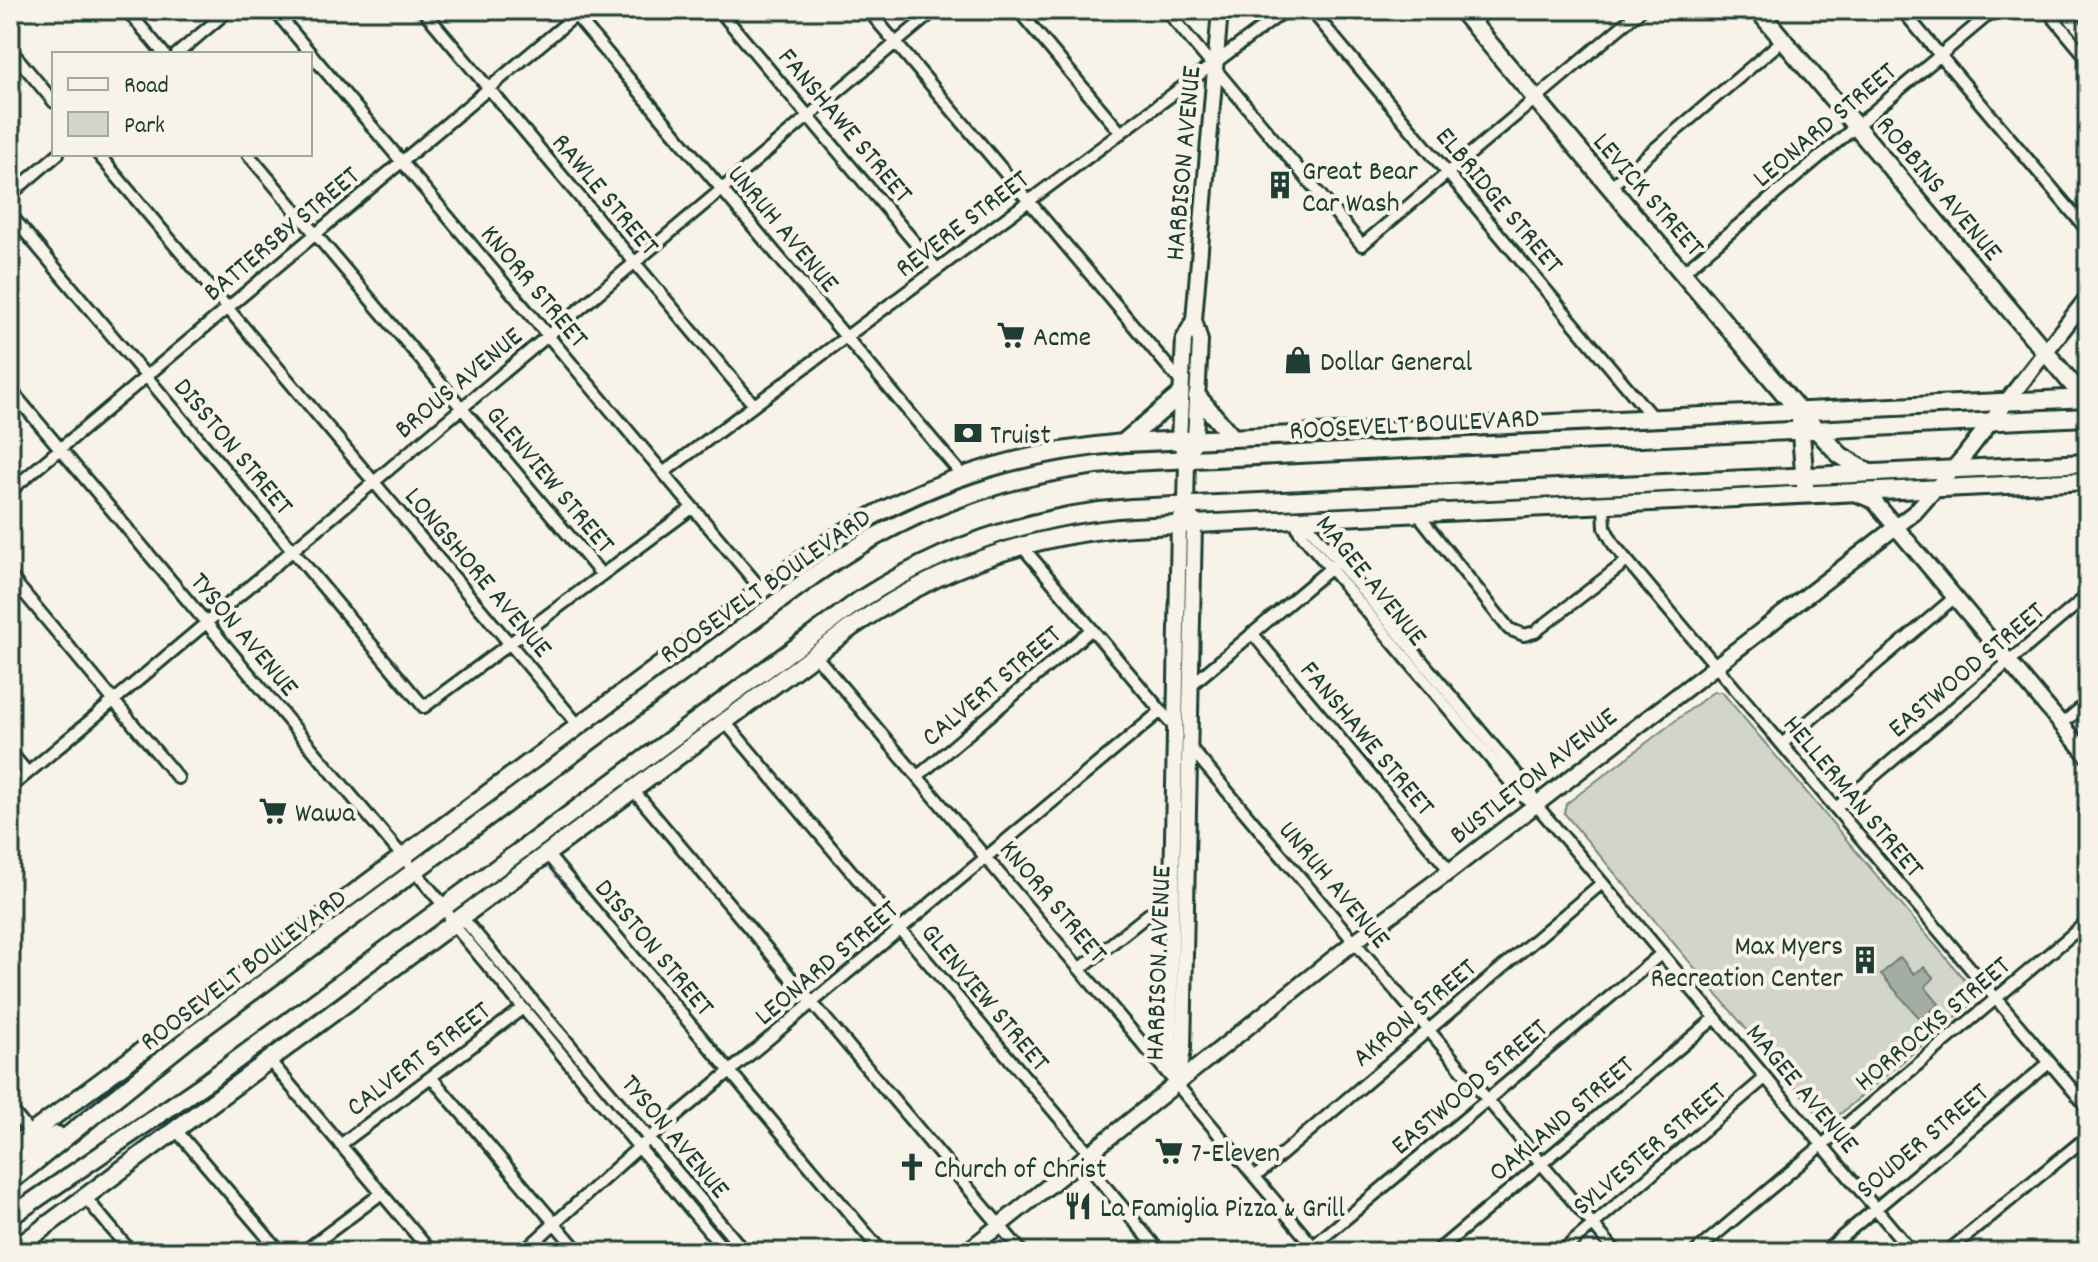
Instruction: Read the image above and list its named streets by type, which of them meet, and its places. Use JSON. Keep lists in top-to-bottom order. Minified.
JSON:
{"streets":{"highway":["ROBBINS AVENUE","LEVICK STREET","ROOSEVELT BOULEVARD"],"main road":["HARBISON AVENUE","BUSTLETON AVENUE"],"street":["LEONARD STREET","FANSHAWE STREET","RAWLE STREET","ELBRIDGE STREET","REVERE STREET","UNRUH AVENUE","BATTERSBY STREET","KNORR STREET","BROUS AVENUE","DISSTON STREET","GLENVIEW STREET","LONGSHORE AVENUE","MAGEE AVENUE","TYSON AVENUE","EASTWOOD STREET","CALVERT STREET","HELLERMAN STREET","AKRON STREET","HORROCKS STREET","OAKLAND STREET","SOUDER STREET","SYLVESTER STREET"]},"crossings":[["LEONARD STREET","ROBBINS AVENUE"],["LEONARD STREET","LEVICK STREET"],["LEONARD STREET","UNRUH AVENUE"],["LEONARD STREET","KNORR STREET"],["LEONARD STREET","DISSTON STREET"],["LEONARD STREET","GLENVIEW STREET"],["LEONARD STREET","TYSON AVENUE"],["FANSHAWE STREET","REVERE STREET"],["FANSHAWE STREET","BROUS AVENUE"],["FANSHAWE STREET","BUSTLETON AVENUE"],["HARBISON AVENUE","REVERE STREET"],["HARBISON AVENUE","UNRUH AVENUE"],["HARBISON AVENUE","KNORR STREET"],["HARBISON AVENUE","ROOSEVELT BOULEVARD"],["HARBISON AVENUE","BUSTLETON AVENUE"],["ROBBINS AVENUE","ROOSEVELT BOULEVARD"],["ROBBINS AVENUE","BUSTLETON AVENUE"],["RAWLE STREET","REVERE STREET"],["RAWLE STREET","BATTERSBY STREET"],["RAWLE STREET","BROUS AVENUE"],["LEVICK STREET","ROOSEVELT BOULEVARD"],["ELBRIDGE STREET","ROOSEVELT BOULEVARD"],["REVERE STREET","UNRUH AVENUE"],["REVERE STREET","KNORR STREET"],["UNRUH AVENUE","BATTERSBY STREET"],["UNRUH AVENUE","BROUS AVENUE"],["UNRUH AVENUE","ROOSEVELT BOULEVARD"],["UNRUH AVENUE","EASTWOOD STREET"],["UNRUH AVENUE","CALVERT STREET"],["UNRUH AVENUE","BUSTLETON AVENUE"],["UNRUH AVENUE","AKRON STREET"],["UNRUH AVENUE","OAKLAND STREET"],["UNRUH AVENUE","SYLVESTER STREET"],["BATTERSBY STREET","KNORR STREET"],["BATTERSBY STREET","DISSTON STREET"],["BATTERSBY STREET","GLENVIEW STREET"],["BATTERSBY STREET","LONGSHORE AVENUE"],["BATTERSBY STREET","TYSON AVENUE"],["KNORR STREET","BROUS AVENUE"],["KNORR STREET","ROOSEVELT BOULEVARD"],["KNORR STREET","EASTWOOD STREET"],["KNORR STREET","CALVERT STREET"],["KNORR STREET","BUSTLETON AVENUE"],["KNORR STREET","AKRON STREET"],["BROUS AVENUE","DISSTON STREET"],["BROUS AVENUE","GLENVIEW STREET"],["BROUS AVENUE","LONGSHORE AVENUE"],["BROUS AVENUE","TYSON AVENUE"],["ROOSEVELT BOULEVARD","LONGSHORE AVENUE"],["ROOSEVELT BOULEVARD","TYSON AVENUE"],["ROOSEVELT BOULEVARD","BUSTLETON AVENUE"],["DISSTON STREET","LONGSHORE AVENUE"],["GLENVIEW STREET","BUSTLETON AVENUE"],["MAGEE AVENUE","EASTWOOD STREET"],["MAGEE AVENUE","BUSTLETON AVENUE"],["MAGEE AVENUE","AKRON STREET"],["MAGEE AVENUE","HORROCKS STREET"],["MAGEE AVENUE","OAKLAND STREET"],["MAGEE AVENUE","SOUDER STREET"],["MAGEE AVENUE","SYLVESTER STREET"],["TYSON AVENUE","CALVERT STREET"],["EASTWOOD STREET","HELLERMAN STREET"],["BUSTLETON AVENUE","HELLERMAN STREET"],["HELLERMAN STREET","HORROCKS STREET"],["HELLERMAN STREET","SOUDER STREET"]],"places":{"building":["Great Bear Car Wash","Max Myers Recreation Center"],"supermarket":["Acme","Wawa","7-Eleven"],"shop":["Dollar General"],"bank":["Truist"],"church":["Church of Christ"],"restaurant":["La Famiglia Pizza & Grill"]},"legend":["Road","Park"]}
